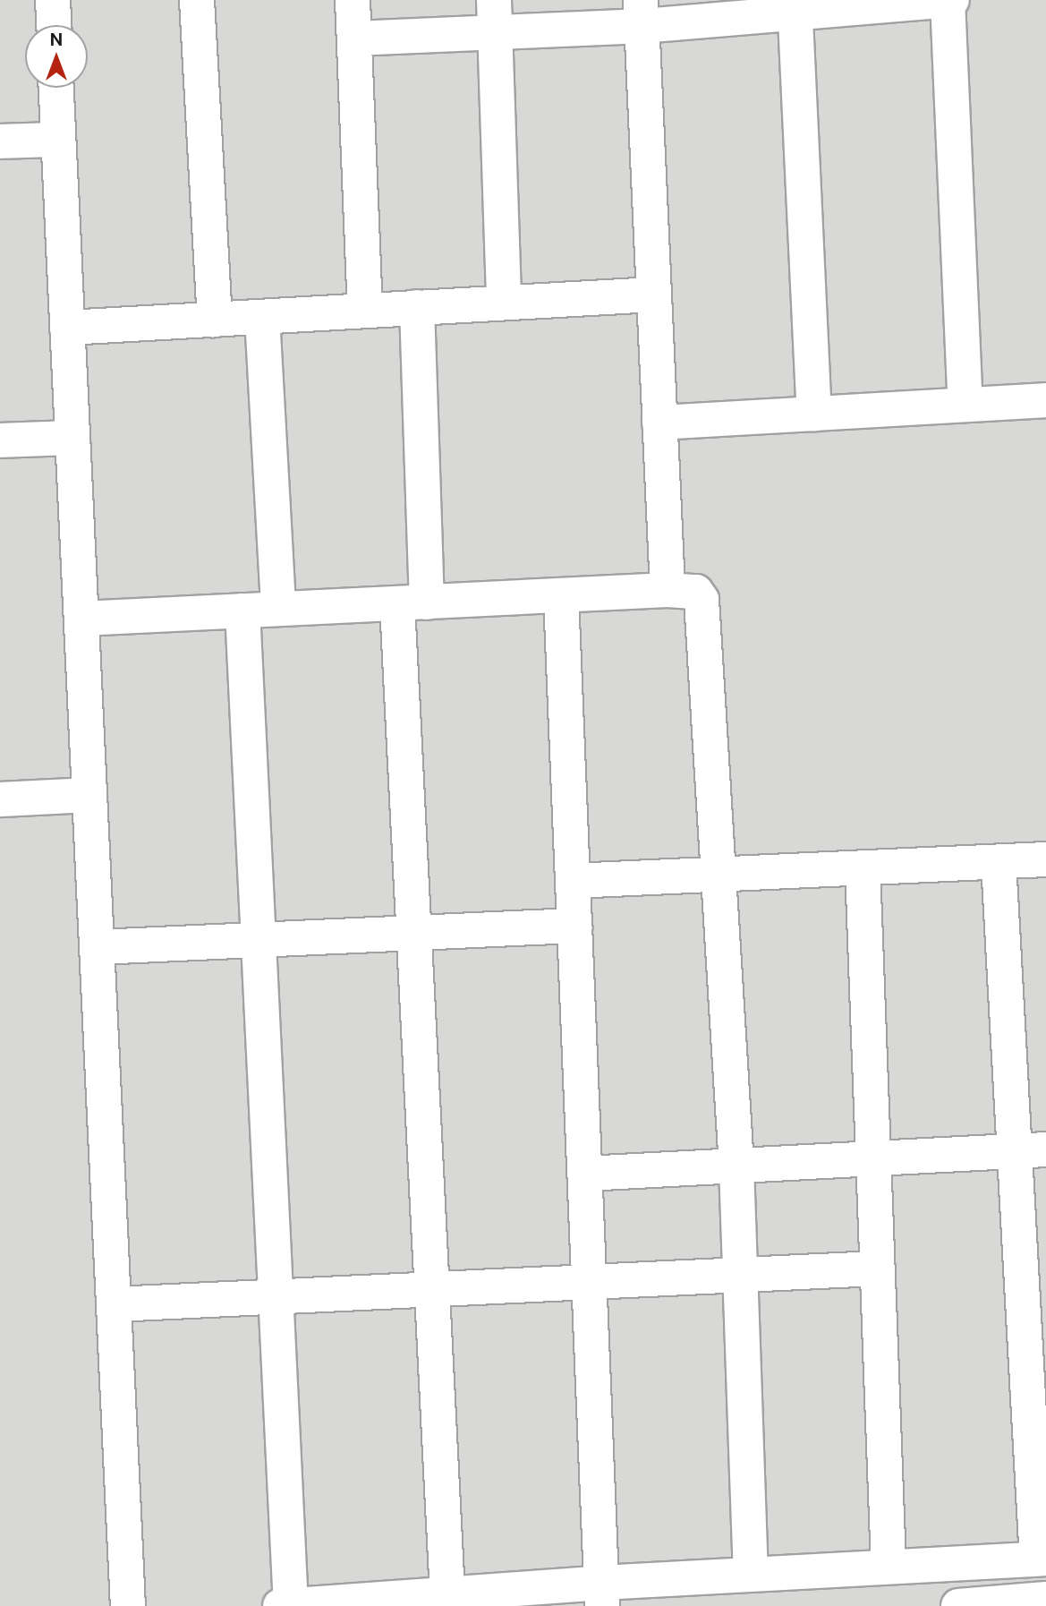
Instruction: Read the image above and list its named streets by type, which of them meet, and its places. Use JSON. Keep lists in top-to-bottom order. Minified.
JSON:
{"north":"top"}
